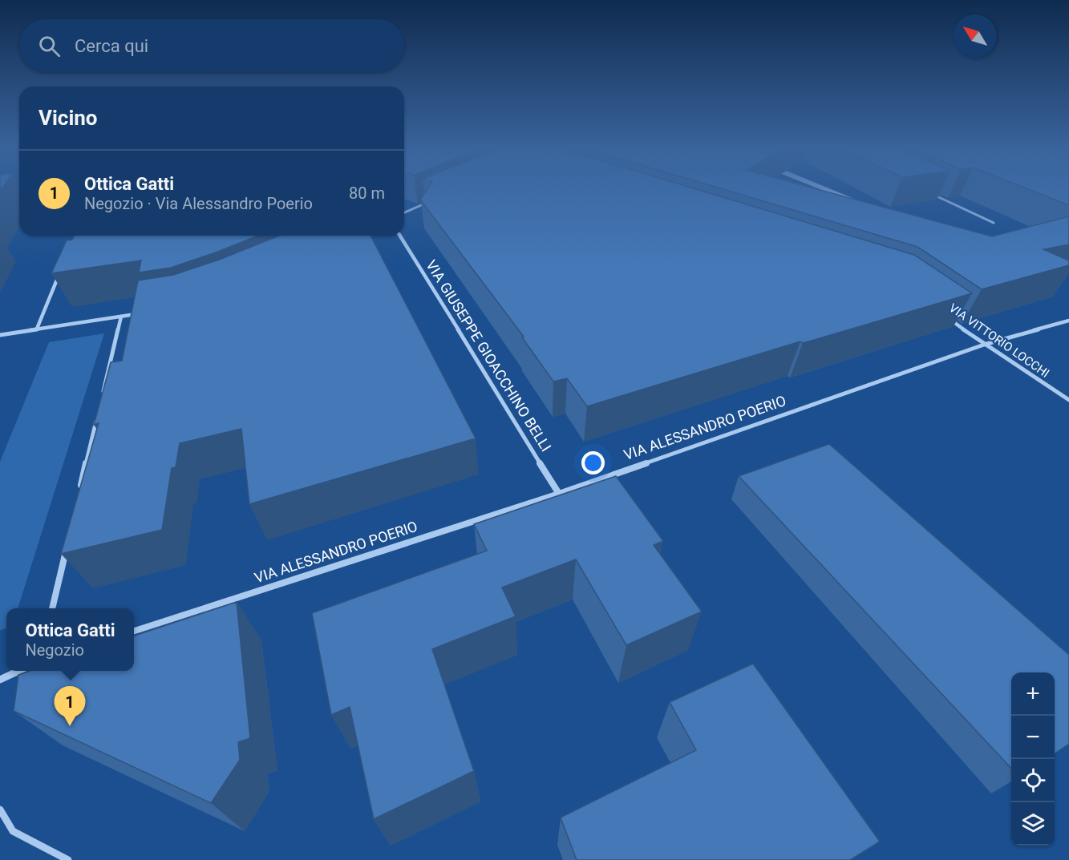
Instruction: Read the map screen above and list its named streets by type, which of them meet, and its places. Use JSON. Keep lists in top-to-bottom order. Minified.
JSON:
{"streets":{"street":["VIA VITTORIO LOCCHI","VIA GIUSEPPE GIOACCHINO BELLI","VIA ALESSANDRO POERIO"]},"crossings":[["VIA VITTORIO LOCCHI","VIA ALESSANDRO POERIO"],["VIA GIUSEPPE GIOACCHINO BELLI","VIA ALESSANDRO POERIO"]],"north":"top left","page":{"search":"Cerca qui","heading":"Vicino","list":[{"mark":"1","name":"Ottica Gatti","note":"Negozio · Via Alessandro Poerio","value":"80 m"}],"popup":["Ottica Gatti","Negozio"],"map_buttons":["+","−"],"pins":"1"}}
